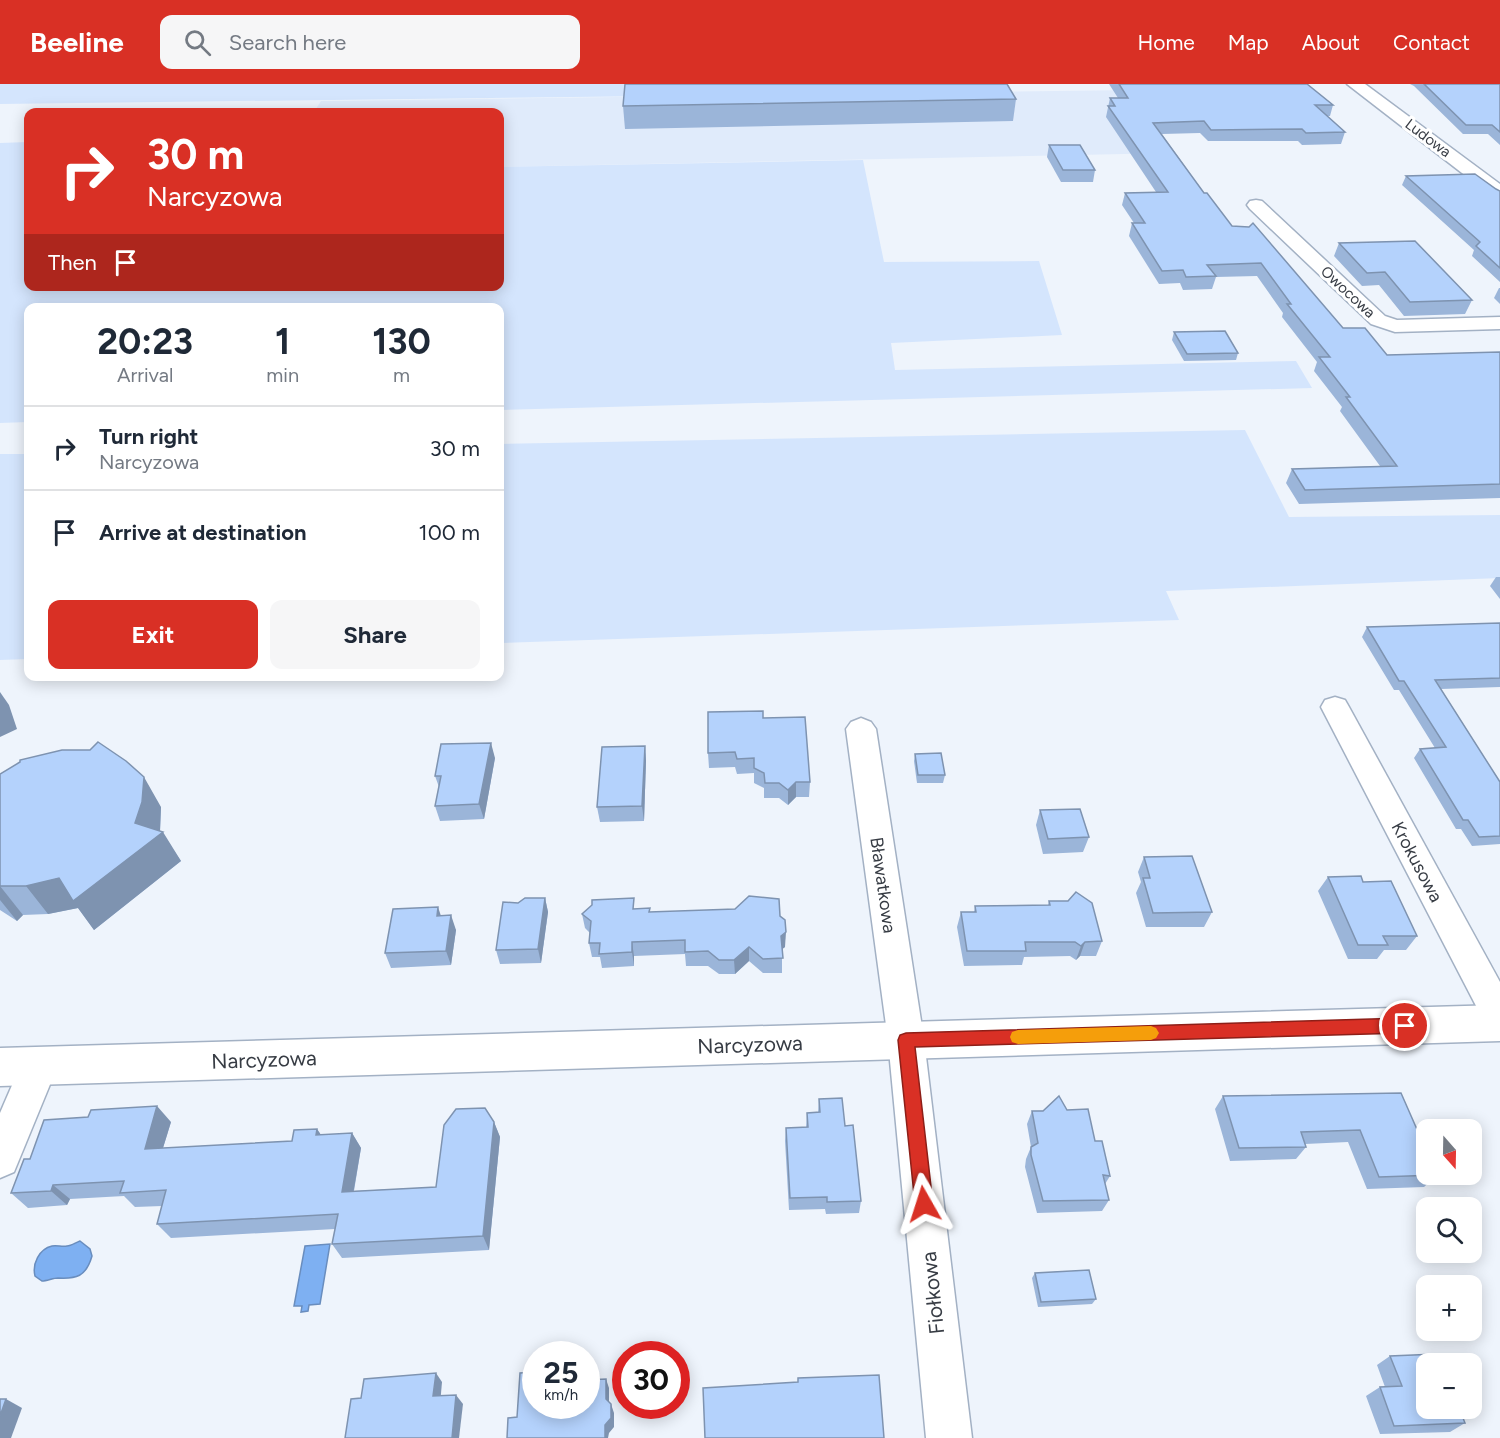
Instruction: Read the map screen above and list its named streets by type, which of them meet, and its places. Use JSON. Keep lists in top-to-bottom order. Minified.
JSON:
{"streets":{"street":["Ludowa","Owocowa","Krokusowa","Bławatkowa","Narcyzowa","Fiołkowa"]},"crossings":[["Bławatkowa","Narcyzowa"],["Bławatkowa","Fiołkowa"],["Narcyzowa","Fiołkowa"]],"north":"bottom","page":{"header":"Beeline","search":"Search here","nav":["Home","Map","About","Contact"],"turn":["30 m","Narcyzowa"],"then":"Then","eta":["20:23","Arrival","1","min","130","m"],"list":[{"name":"Turn right","note":"Narcyzowa","value":"30 m"},{"name":"Arrive at destination","value":"100 m"}],"buttons":["Exit","Share"],"map_buttons":["+","−"],"speed":"25 km/h","limit":"30"}}
